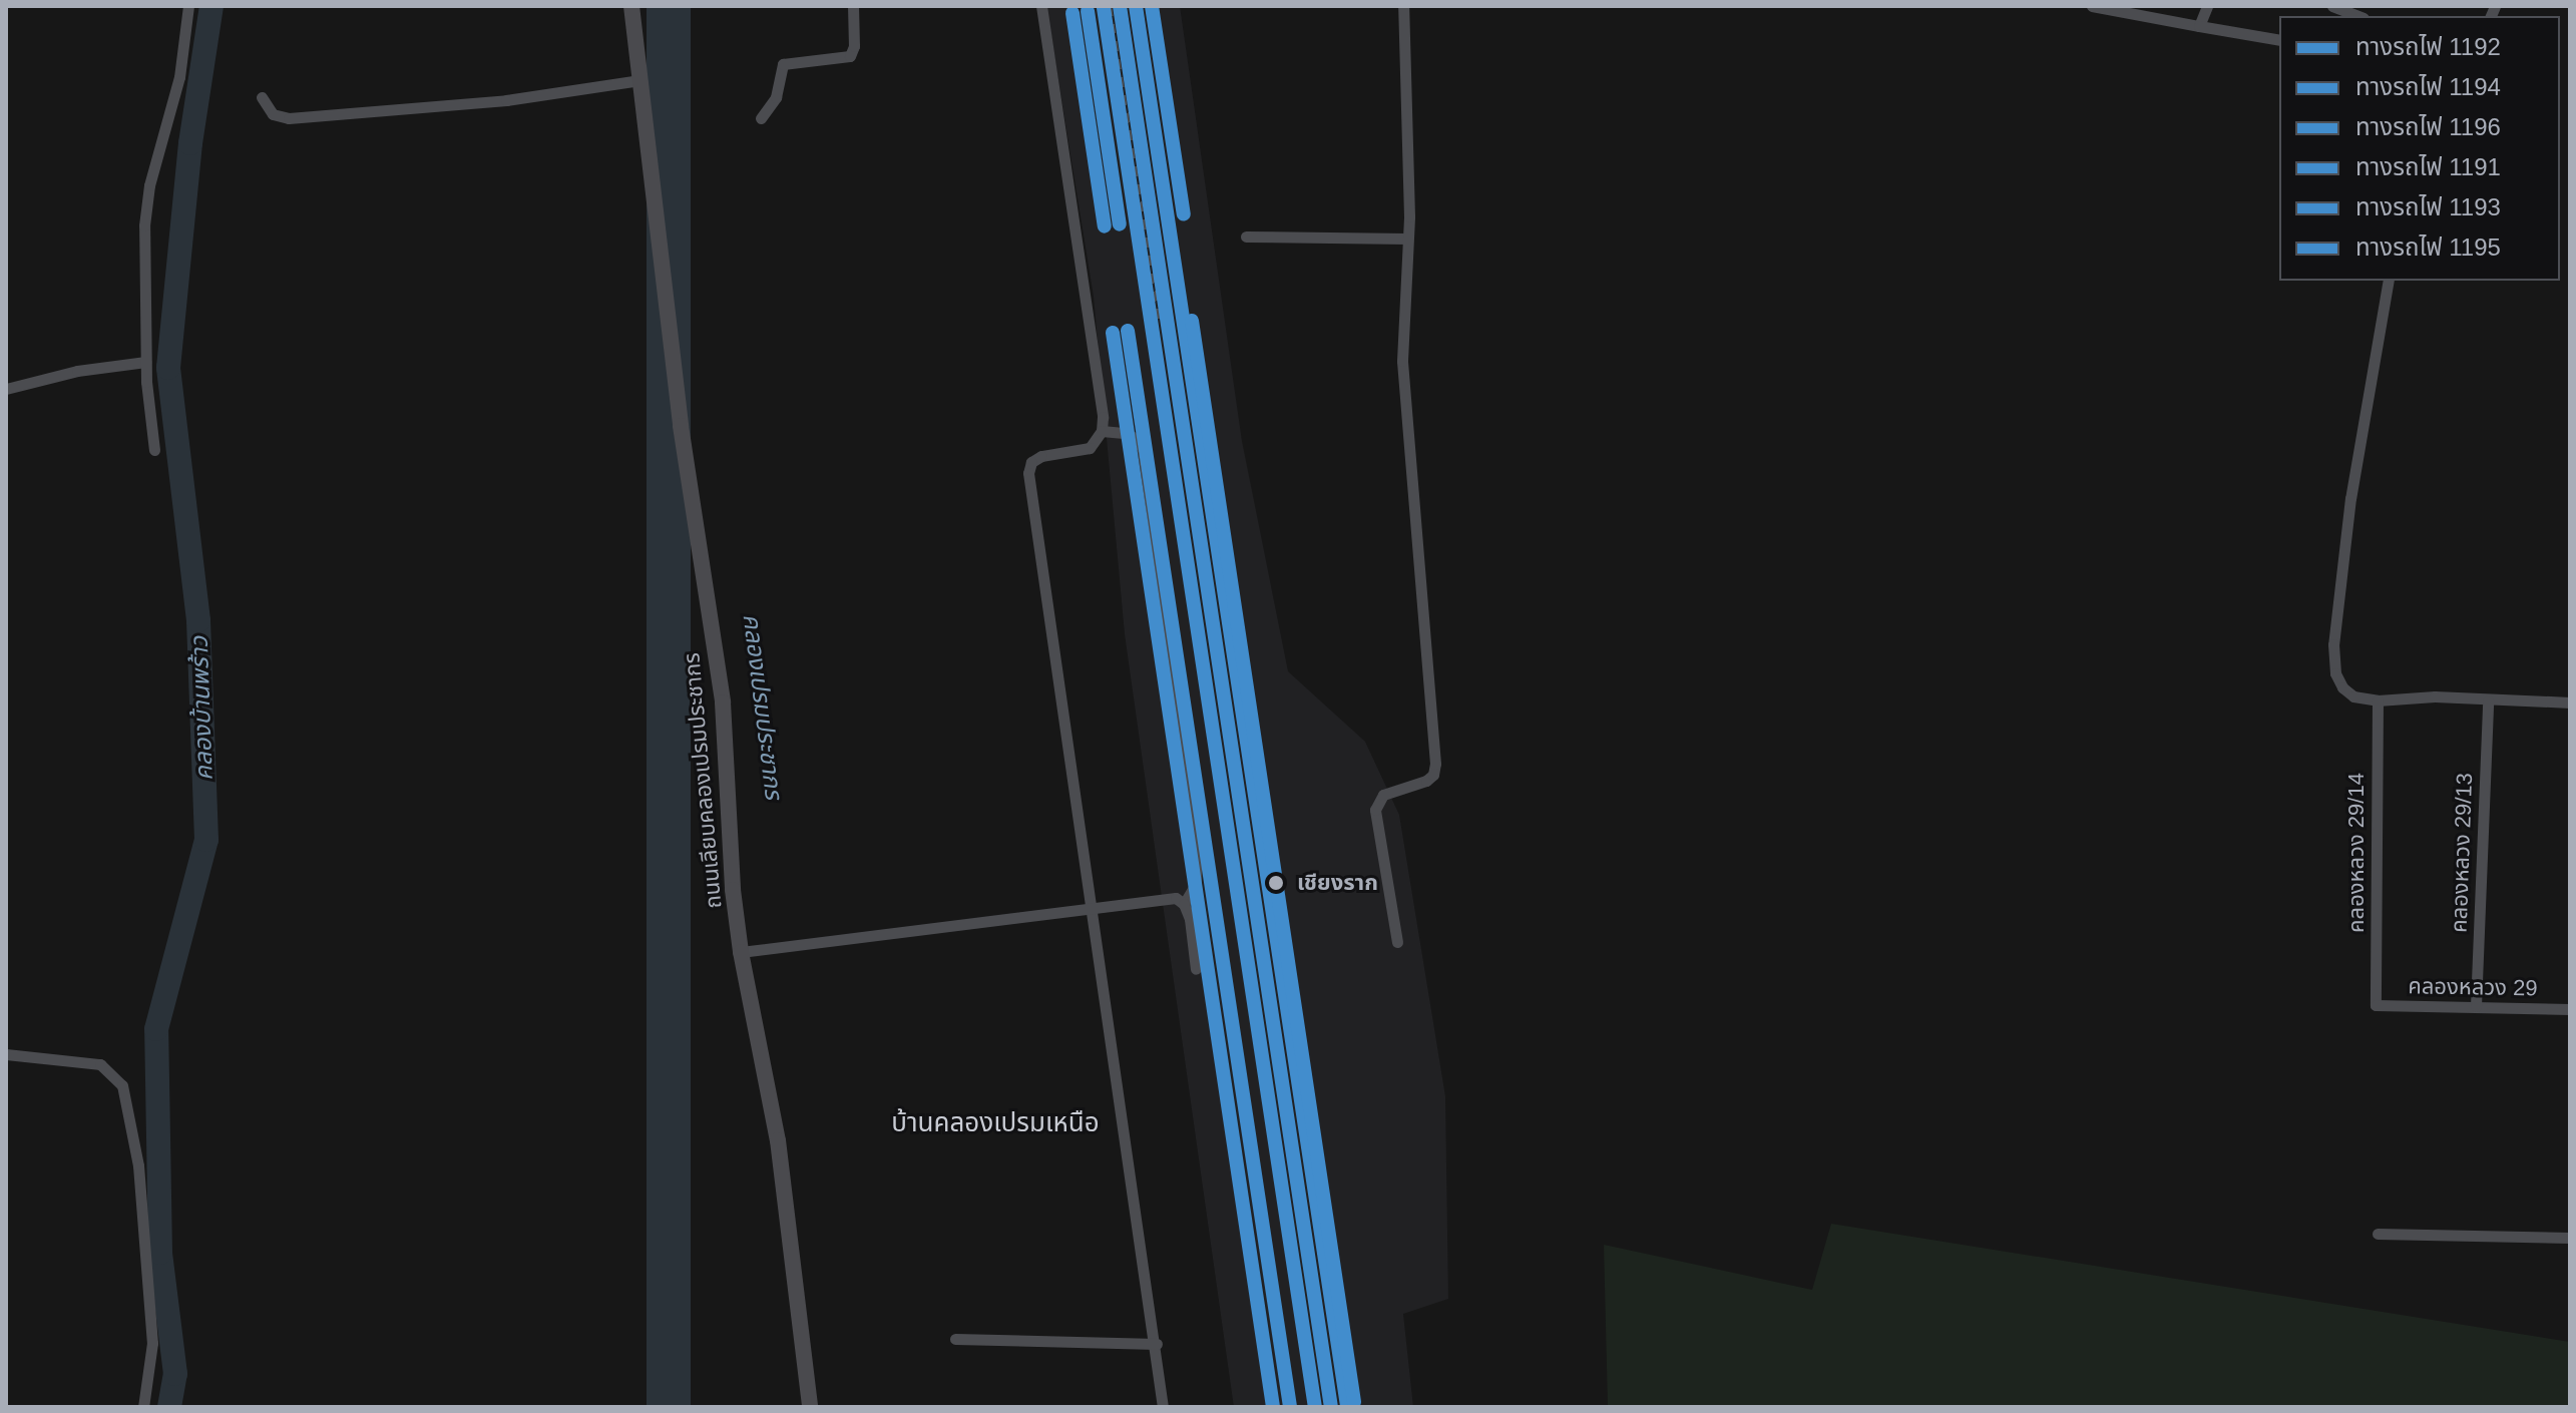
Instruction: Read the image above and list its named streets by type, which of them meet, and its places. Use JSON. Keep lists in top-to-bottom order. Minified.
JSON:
{"streets":{"street":["ถนนเลียบคลองเปรมประชากร","คลองหลวง 29/14","คลองหลวง 29/13","คลองหลวง 29"]},"crossings":[["คลองหลวง 29/14","คลองหลวง 29"],["คลองหลวง 29/13","คลองหลวง 29"]],"districts":["บ้านคลองเปรมเหนือ"],"water":["คลองเปรมประชากร","คลองบ้านพร้าว"],"places":["เชียงราก"],"lines":["rail line 1192","rail line 1196","rail line 1193","rail line 1194","rail line 1191","rail line 1195"],"legend":["ทางรถไฟ 1192","ทางรถไฟ 1194","ทางรถไฟ 1196","ทางรถไฟ 1191","ทางรถไฟ 1193","ทางรถไฟ 1195"]}
